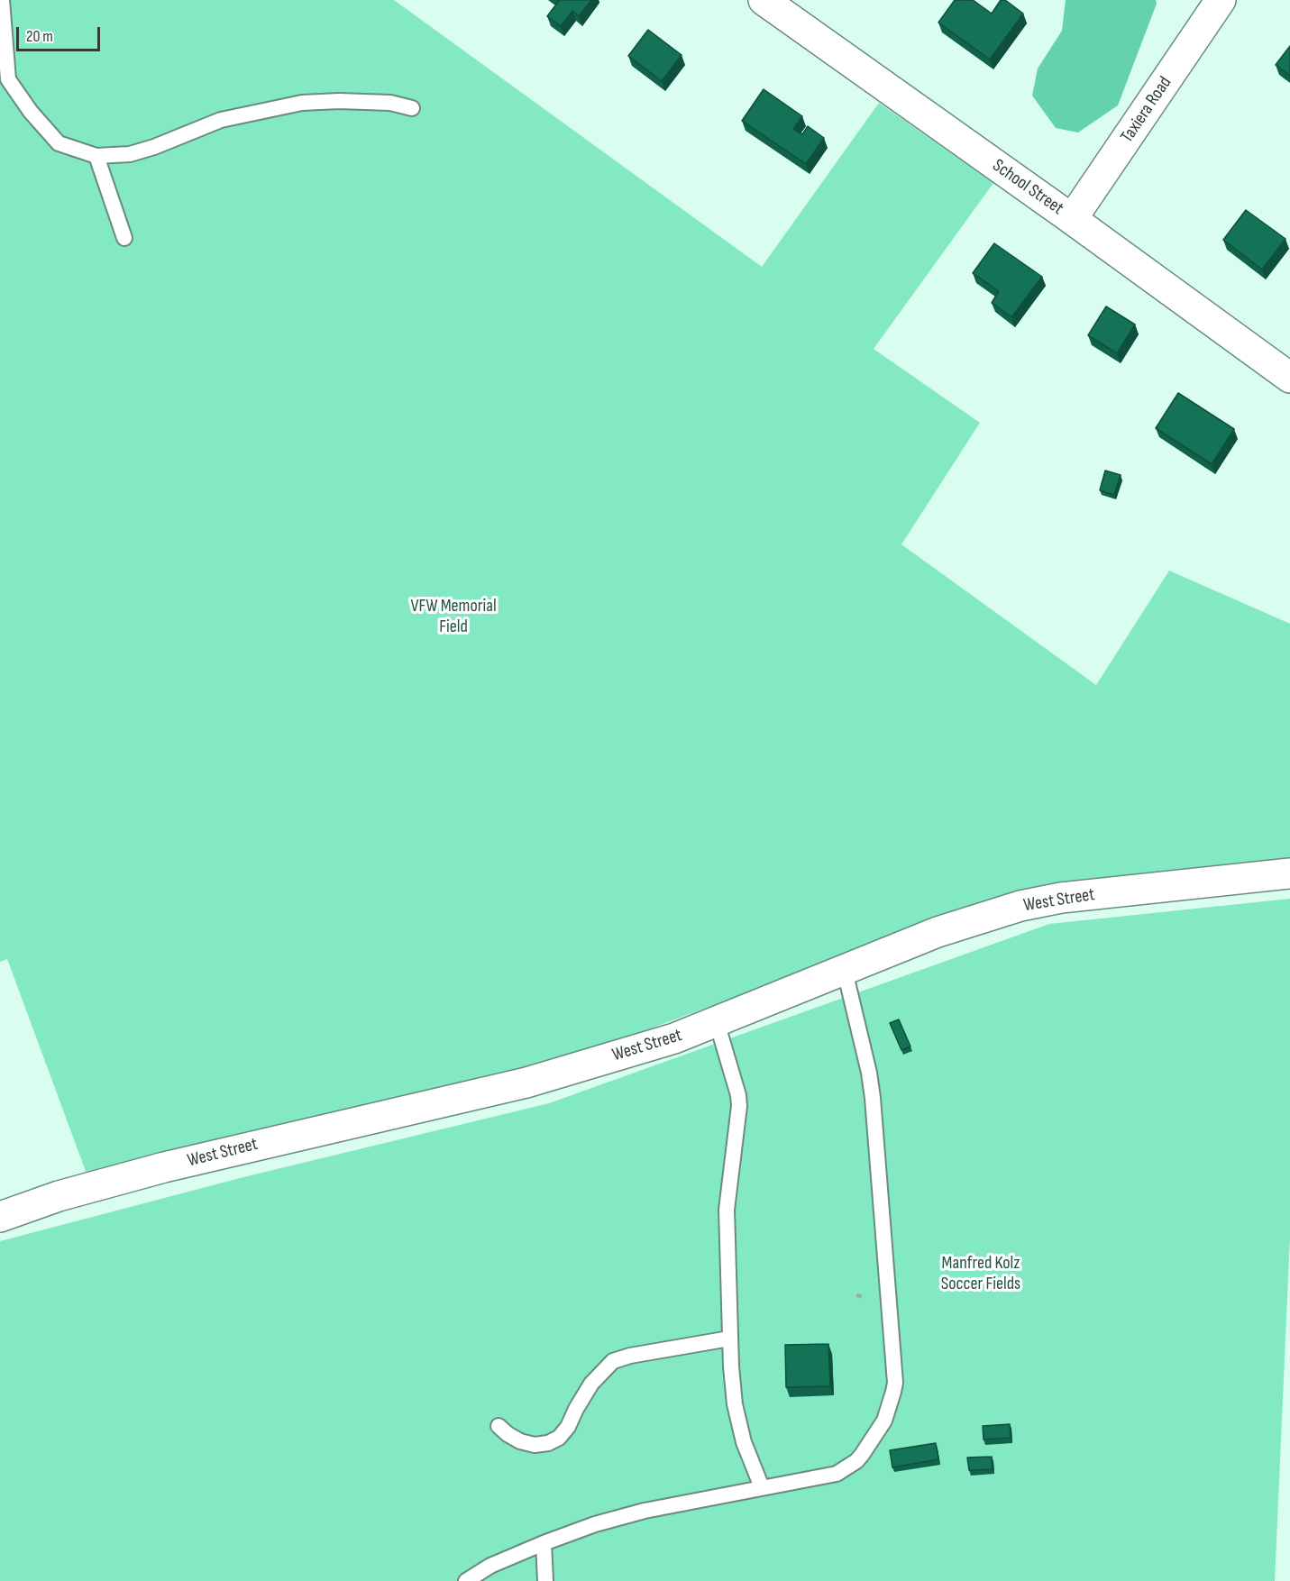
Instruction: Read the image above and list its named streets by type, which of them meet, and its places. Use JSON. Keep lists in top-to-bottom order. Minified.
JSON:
{"streets":{"street":["Taxiera Road","School Street","West Street"]},"crossings":[["Taxiera Road","School Street"]],"parks":["VFW Memorial Field","Manfred Kolz Soccer Fields"],"scale_bar":"20 m"}
